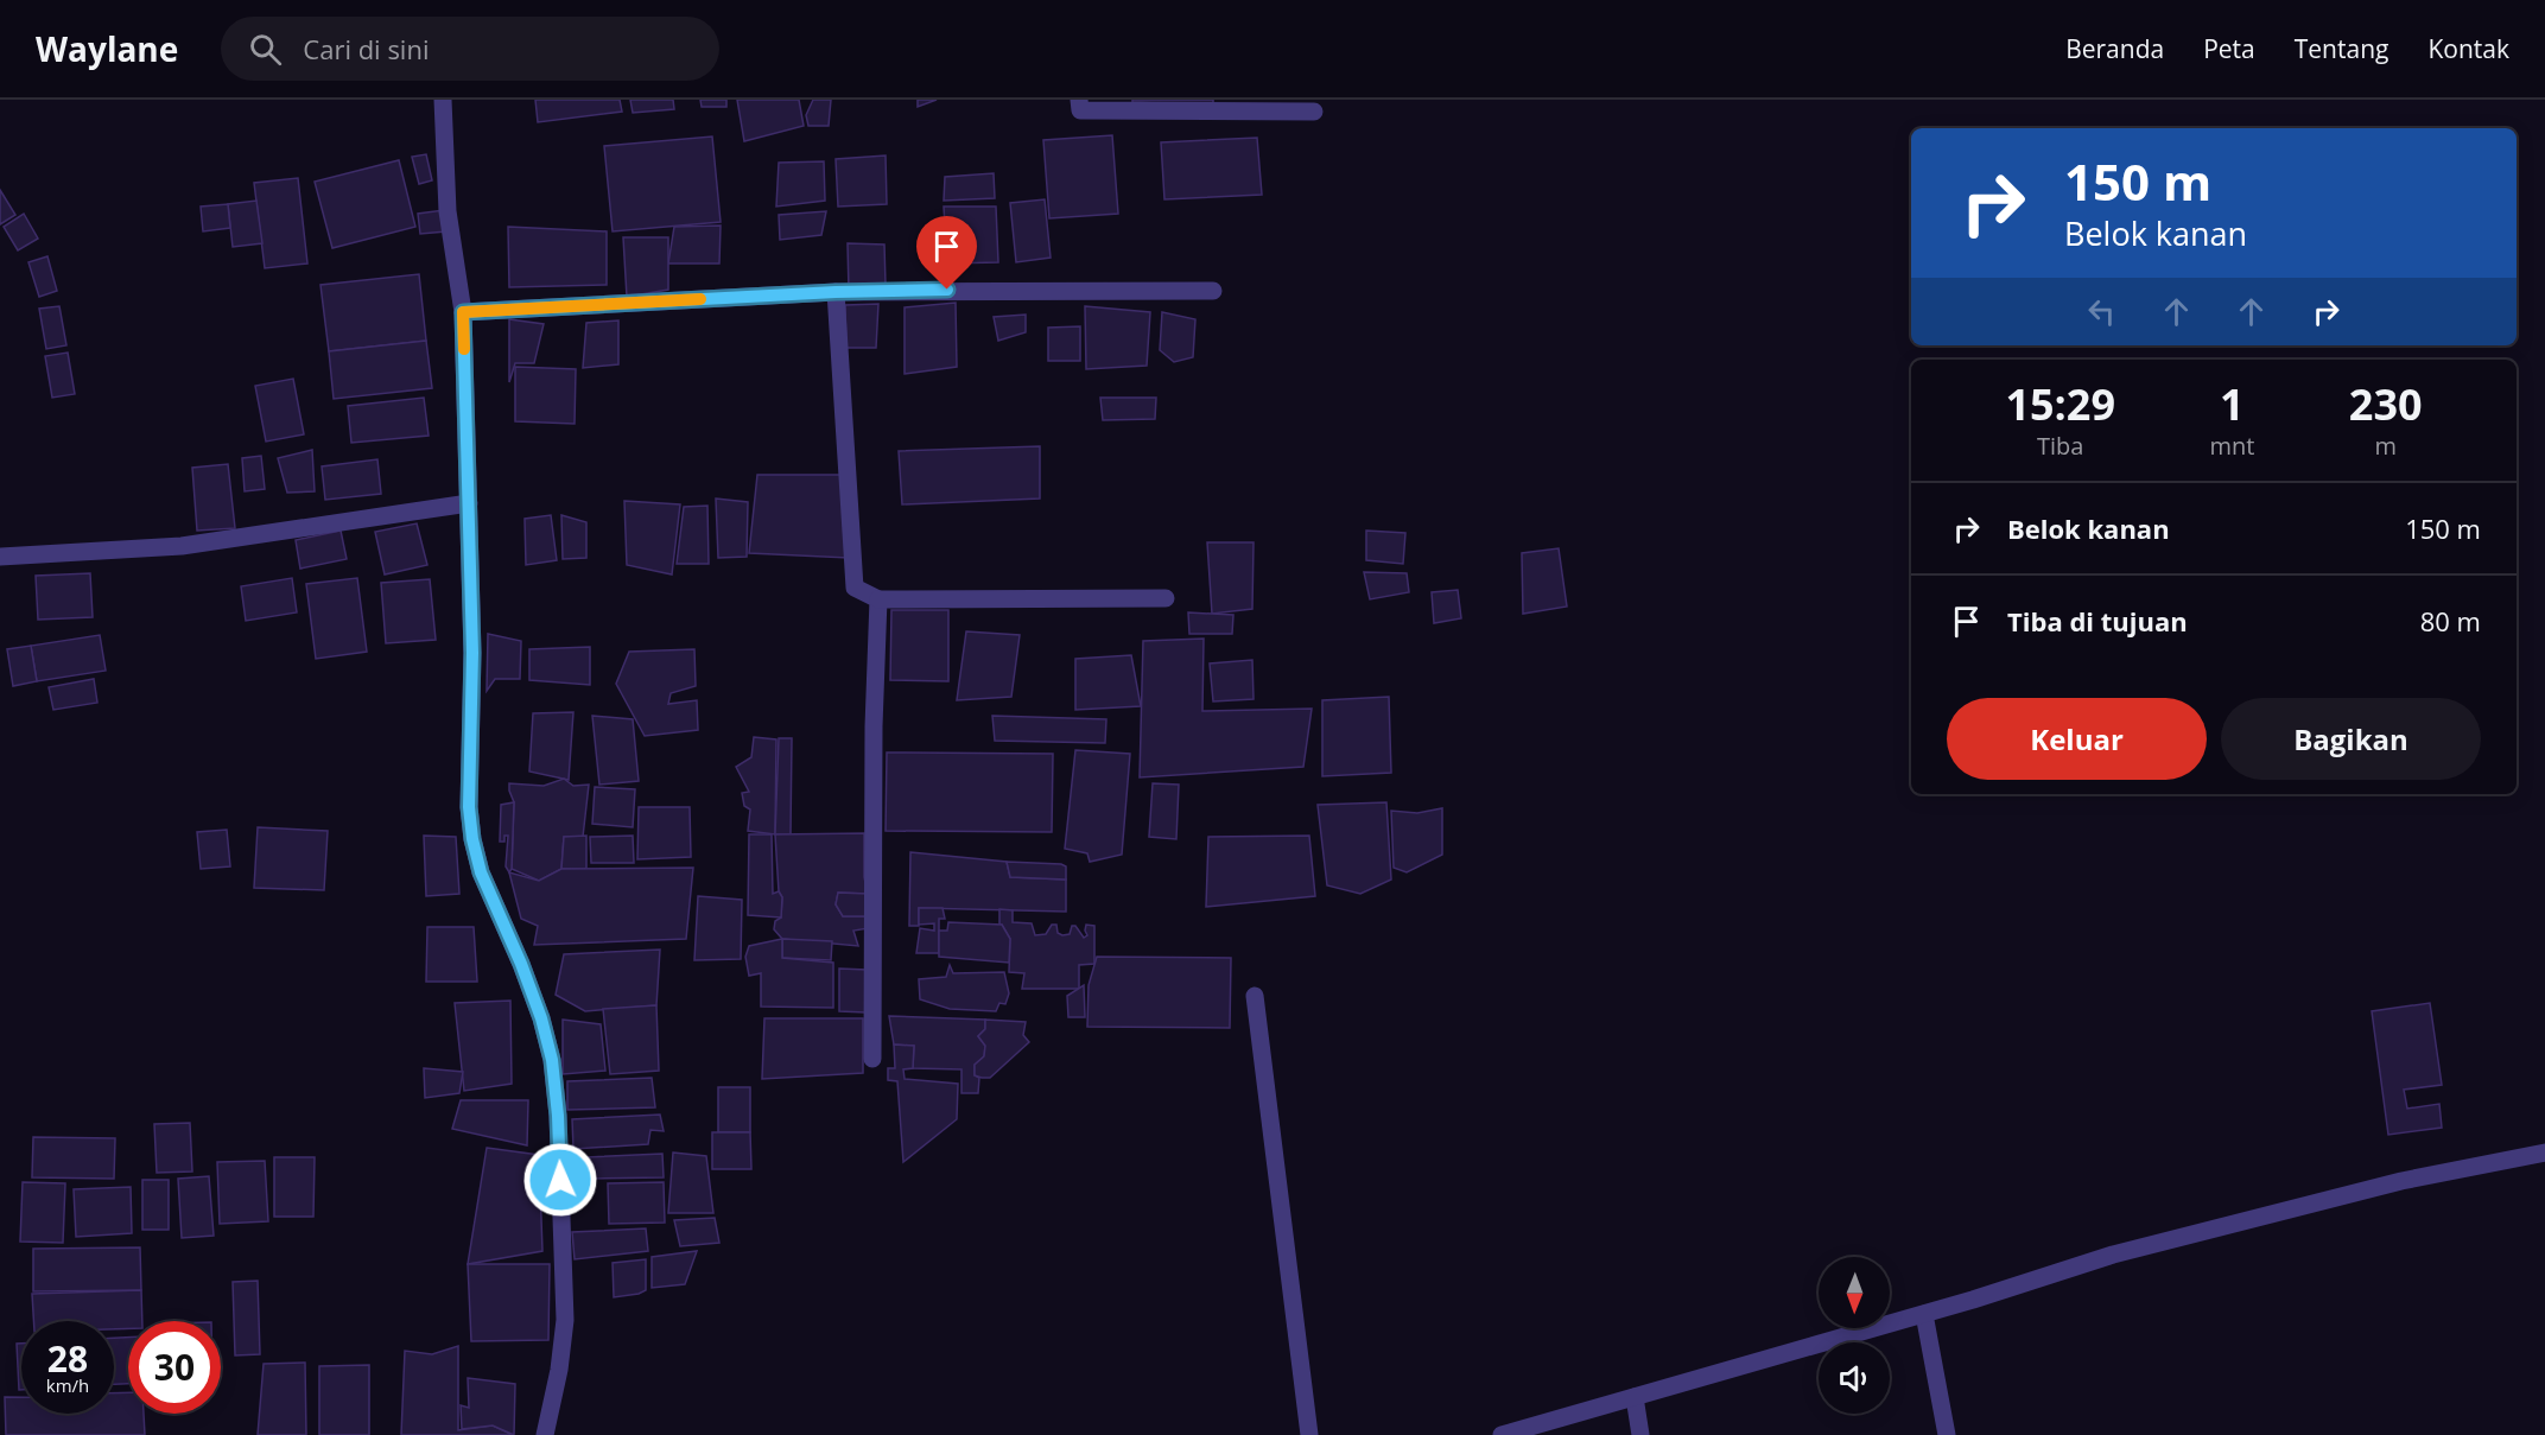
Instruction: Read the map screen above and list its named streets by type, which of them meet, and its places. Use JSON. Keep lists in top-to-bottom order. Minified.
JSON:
{"north":"bottom","page":{"header":"Waylane","search":"Cari di sini","nav":["Beranda","Peta","Tentang","Kontak"],"turn":["150 m","Belok kanan"],"eta":["15:29","Tiba","1","mnt","230","m"],"list":[{"name":"Belok kanan","value":"150 m"},{"name":"Tiba di tujuan","value":"80 m"}],"buttons":["Keluar","Bagikan"],"speed":"28 km/h","limit":"30"}}
